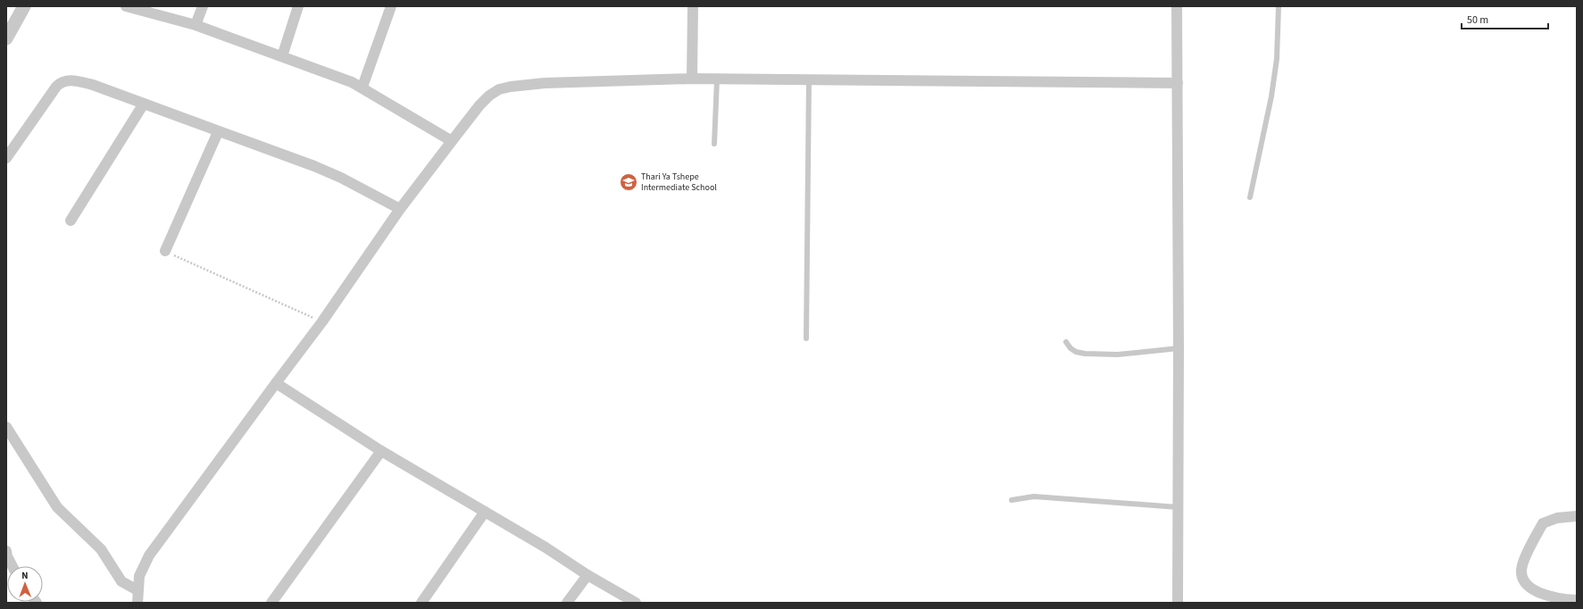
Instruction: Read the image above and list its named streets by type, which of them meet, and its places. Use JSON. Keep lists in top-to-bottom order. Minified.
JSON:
{"places":{"school or university":["Thari Ya Tshepe Intermediate School"]},"scale_bar":"50 m","north":"top"}
